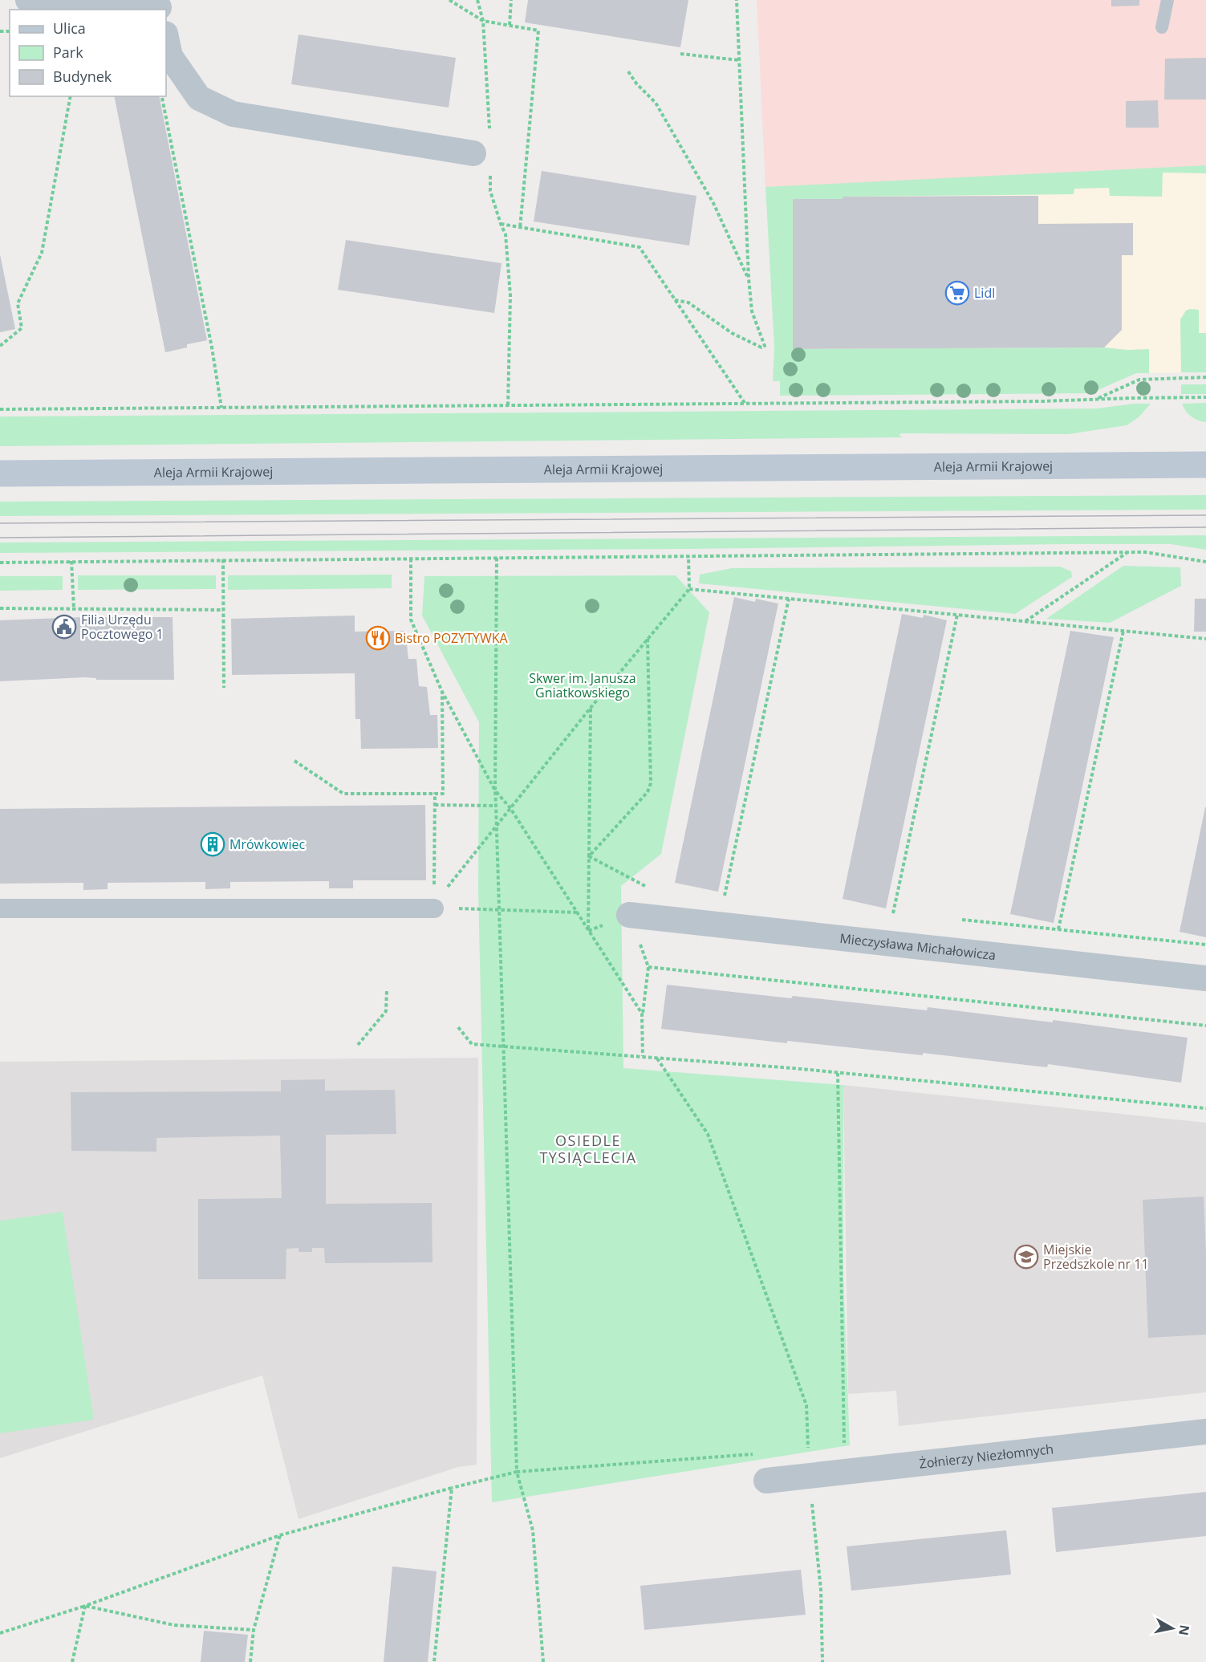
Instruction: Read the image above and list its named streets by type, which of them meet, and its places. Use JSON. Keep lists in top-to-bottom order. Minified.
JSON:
{"streets":{"main road":["Aleja Armii Krajowej"],"street":["Mieczysława Michałowicza","Żołnierzy Niezłomnych"]},"districts":["OSIEDLE TYSIĄCLECIA"],"parks":["Skwer im. Janusza Gniatkowskiego"],"places":{"supermarket":["Lidl"],"public building":["Filia Urzędu Pocztowego 1"],"restaurant":["Bistro POZYTYWKA"],"building":["Mrówkowiec"],"school or university":["Miejskie Przedszkole nr 11"]},"legend":["Ulica","Park","Budynek"],"north":"right"}
